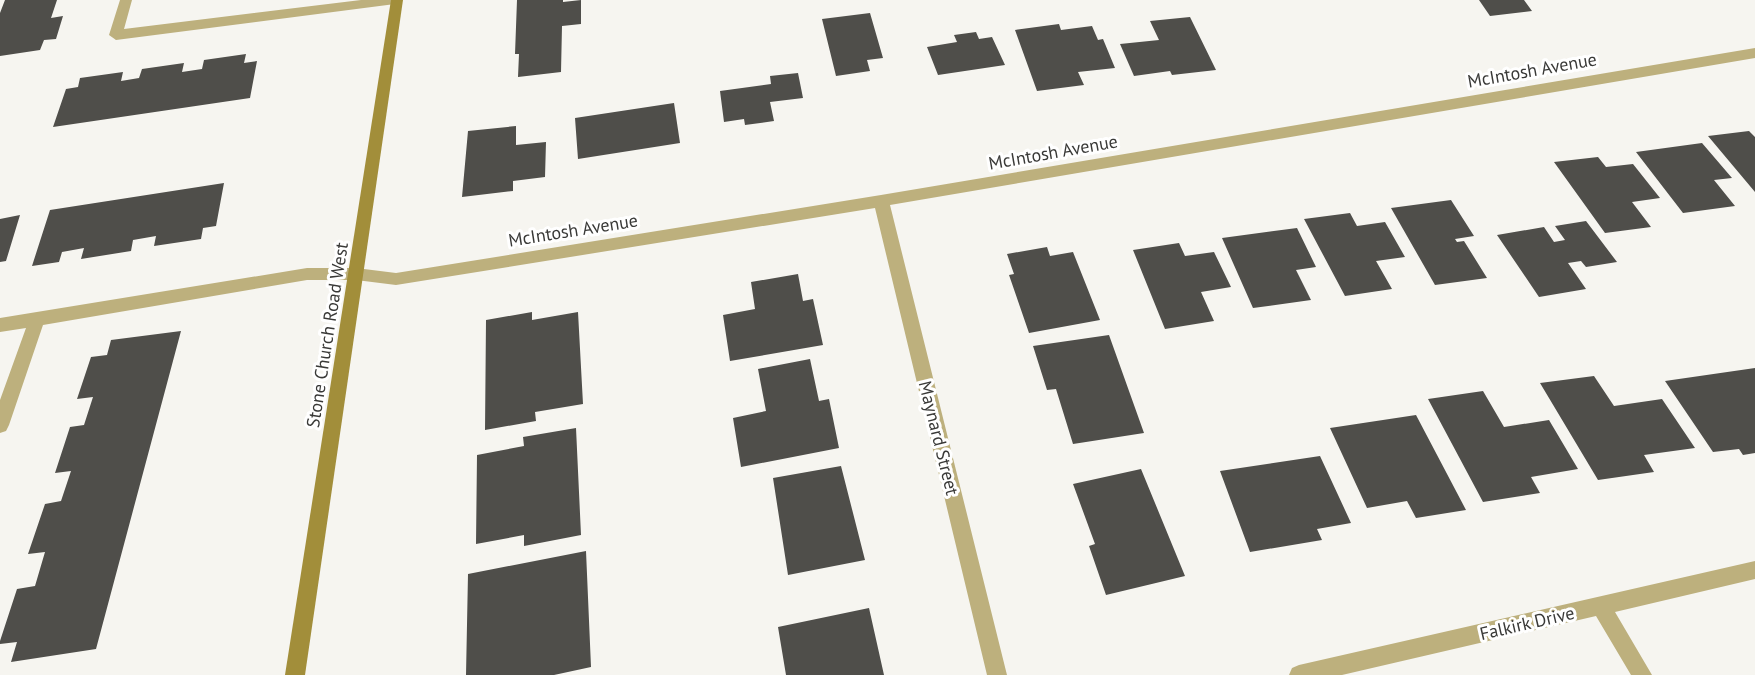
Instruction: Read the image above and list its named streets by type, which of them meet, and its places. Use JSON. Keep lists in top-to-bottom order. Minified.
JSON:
{"streets":{"main road":["Stone Church Road West"],"street":["McIntosh Avenue","Maynard Street","Falkirk Drive"]},"crossings":[["McIntosh Avenue","Stone Church Road West"],["McIntosh Avenue","Maynard Street"]]}
